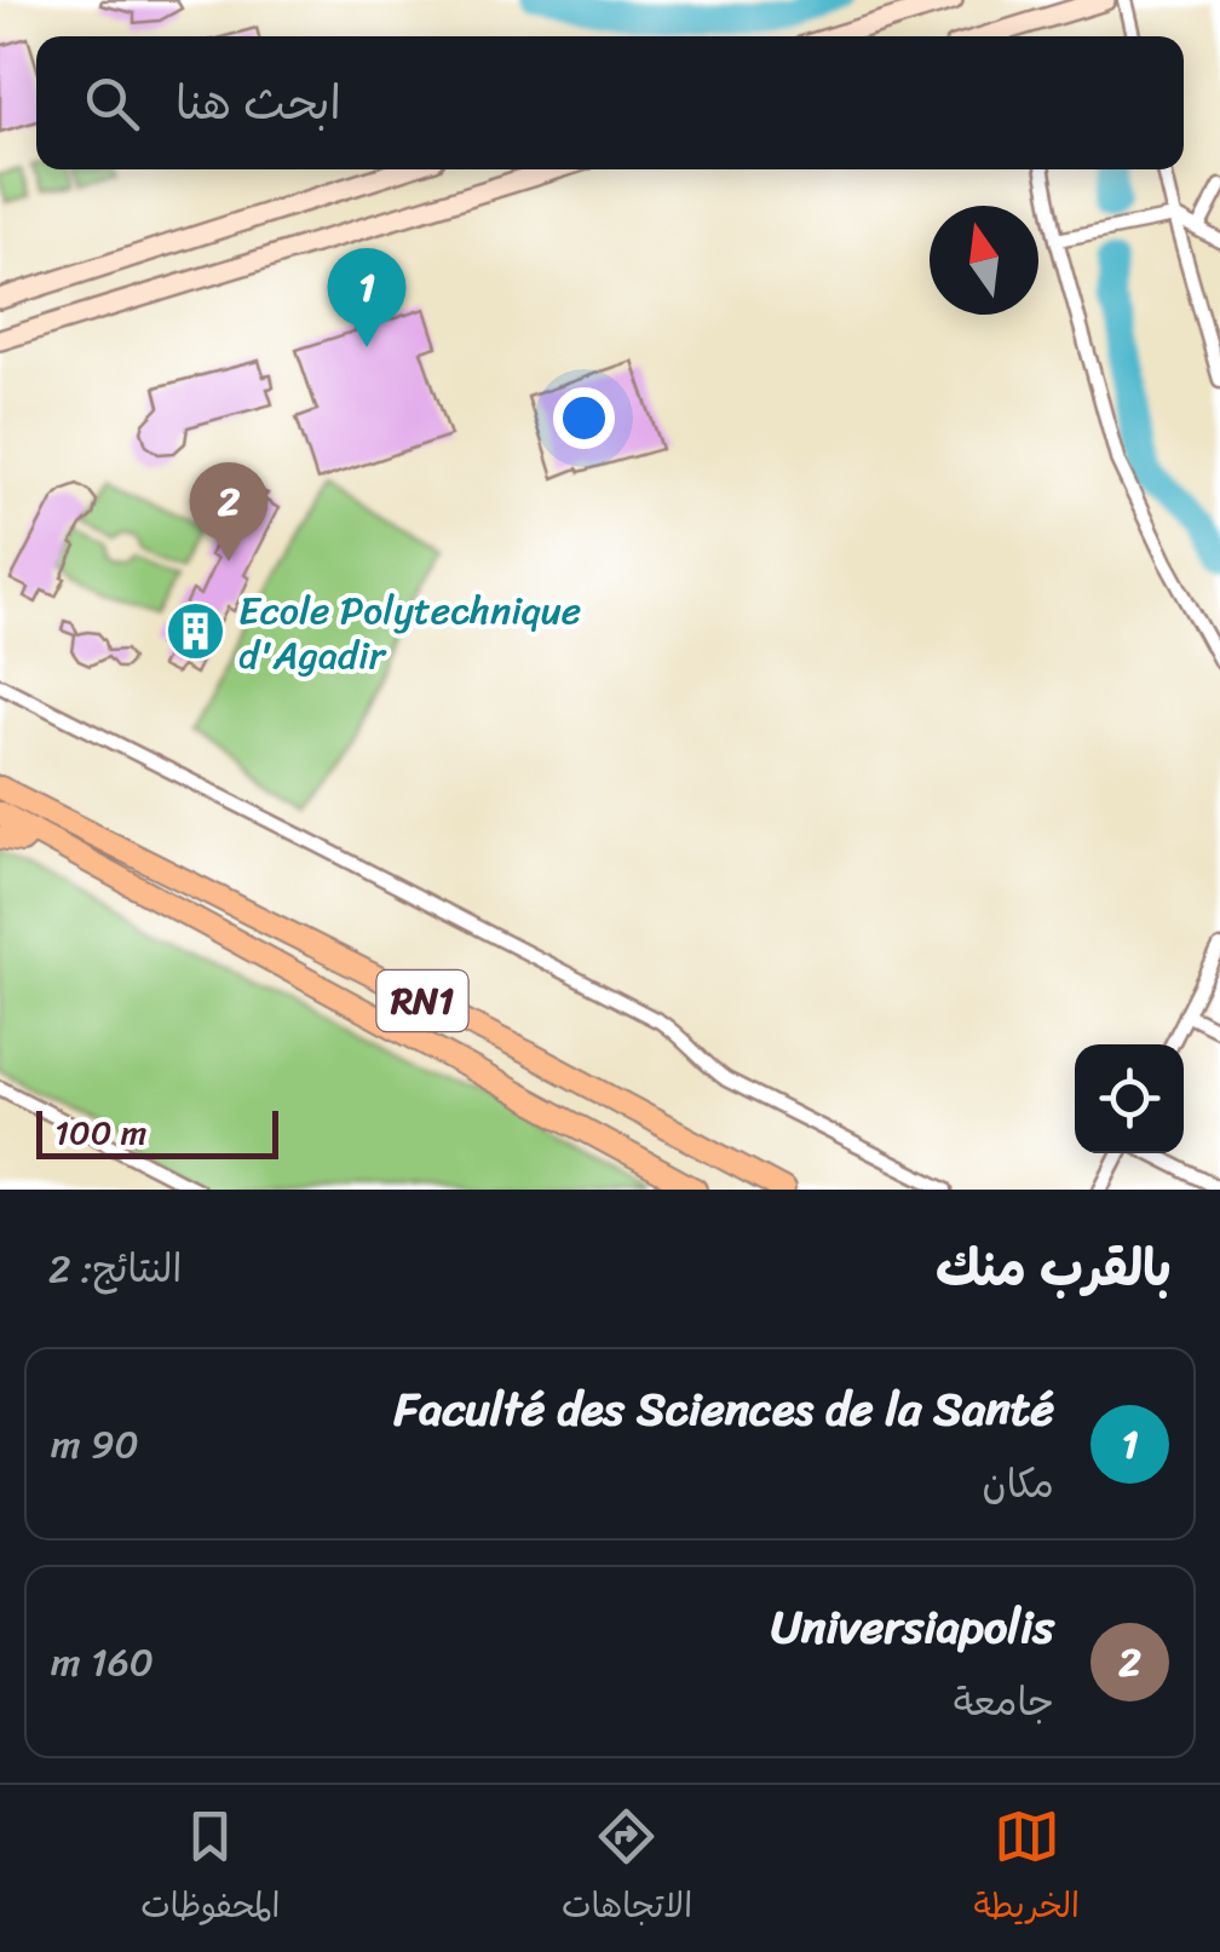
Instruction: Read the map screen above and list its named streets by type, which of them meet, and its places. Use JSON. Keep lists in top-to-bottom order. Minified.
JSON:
{"streets":{"highway":["RN1"]},"places":{"building":["Ecole Polytechnique d'Agadir"]},"scale_bar":"100 m","north":"top","page":{"search":"ابحث هنا","pins":["1","2"],"scale":"100 m","heading":["بالقرب منك","النتائج: 2"],"list":[{"mark":"1","name":"Faculté des Sciences de la Santé","note":"مكان","value":"90 m"},{"mark":"2","name":"Universiapolis","note":"جامعة","value":"160 m"}],"nav":["الخريطة","الاتجاهات","المحفوظات"]}}
